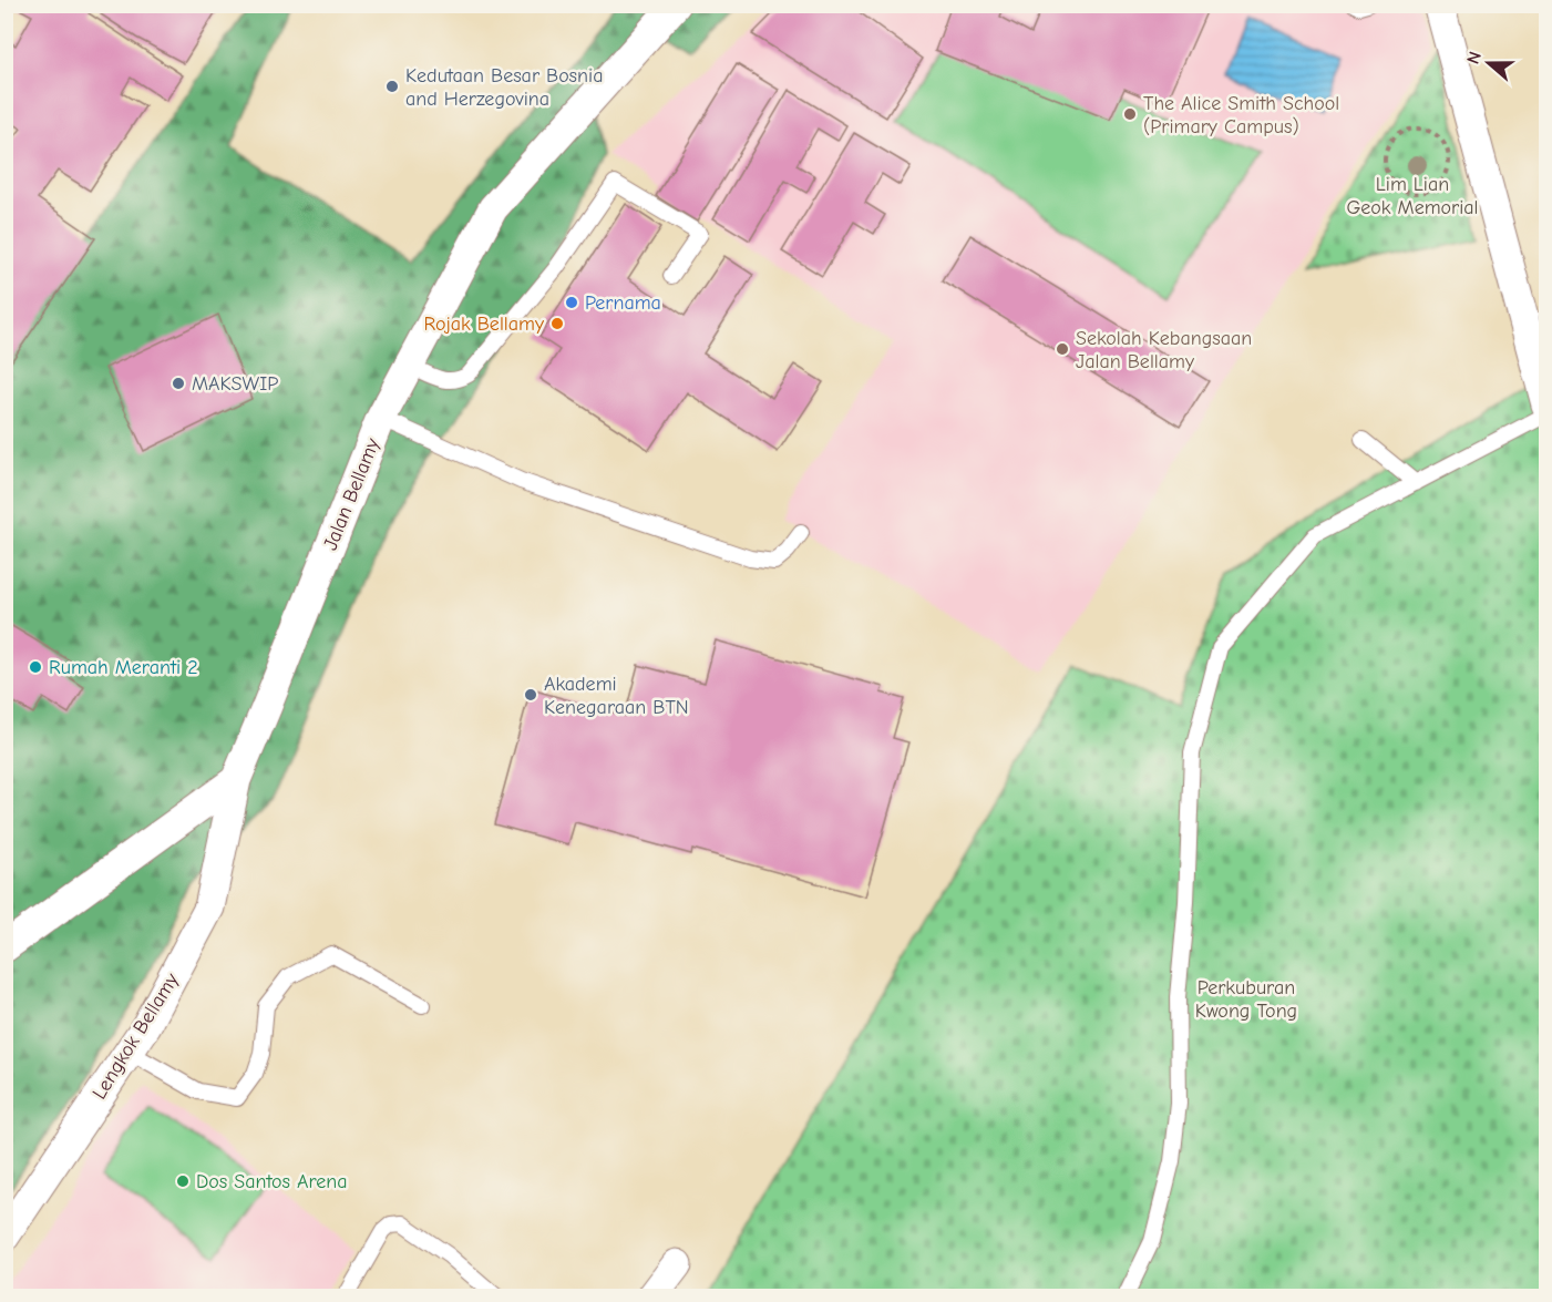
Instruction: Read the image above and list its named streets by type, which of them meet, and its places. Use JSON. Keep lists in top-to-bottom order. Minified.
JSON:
{"streets":{"street":["Jalan Bellamy","Lengkok Bellamy"]},"crossings":[["Jalan Bellamy","Lengkok Bellamy"]],"parks":["Lim Lian Geok Memorial","Perkuburan Kwong Tong"],"places":["Kedutaan Besar Bosnia and Herzegovina","The Alice Smith School (Primary Campus)","Pernama","Rojak Bellamy","Sekolah Kebangsaan Jalan Bellamy","MAKSWIP","Rumah Meranti 2","Akademi Kenegaraan BTN","Dos Santos Arena"],"north":"left"}
